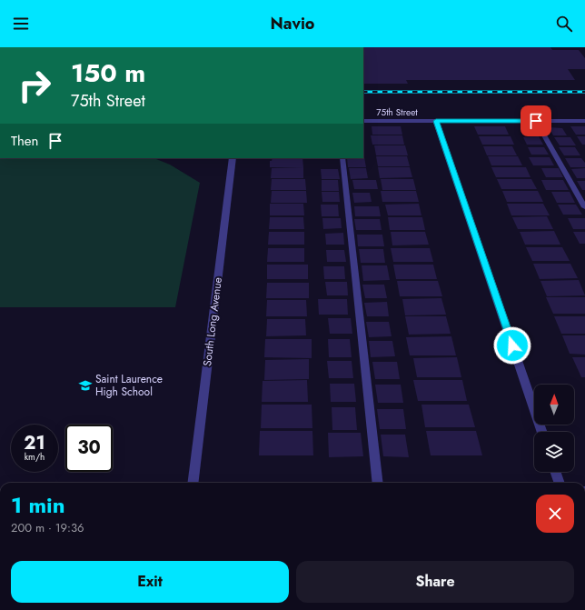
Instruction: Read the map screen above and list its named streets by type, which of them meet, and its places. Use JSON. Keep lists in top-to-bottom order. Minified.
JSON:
{"streets":{"street":["75th Street","South Long Avenue"]},"places":{"school or university":["Saint Laurence High School"]},"north":"top","page":{"header":"Navio","turn":["150 m","75th Street"],"then":"Then","speed":"21 km/h","limit":"30","heading":["1 min","200 m · 19:36"],"buttons":["Exit","Share"]}}
